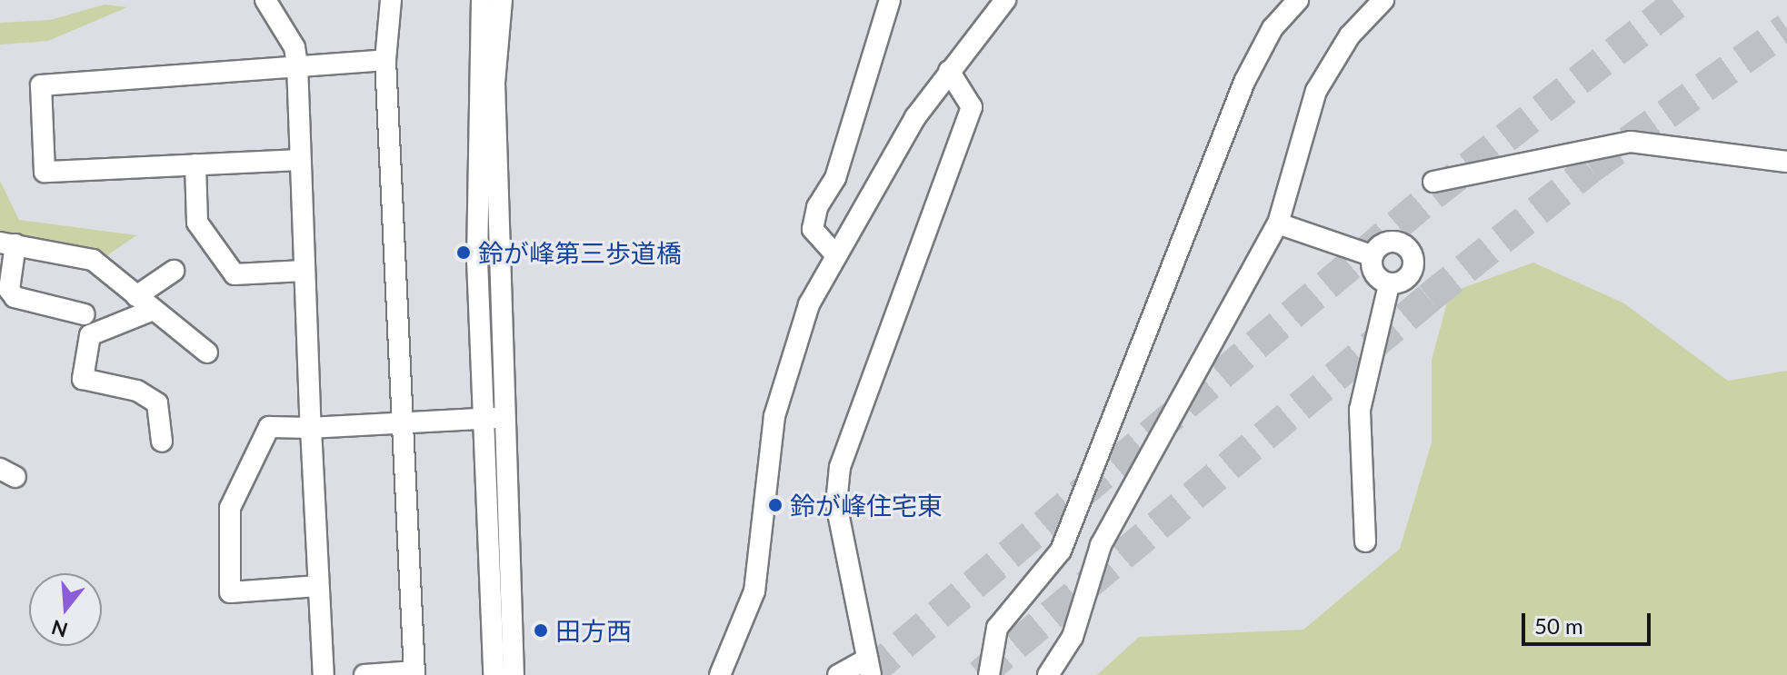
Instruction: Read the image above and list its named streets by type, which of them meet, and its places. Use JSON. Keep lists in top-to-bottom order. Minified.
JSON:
{"places":["鈴が峰第三歩道橋","鈴が峰住宅東","田方西"],"scale_bar":"50 m","north":"bottom"}
